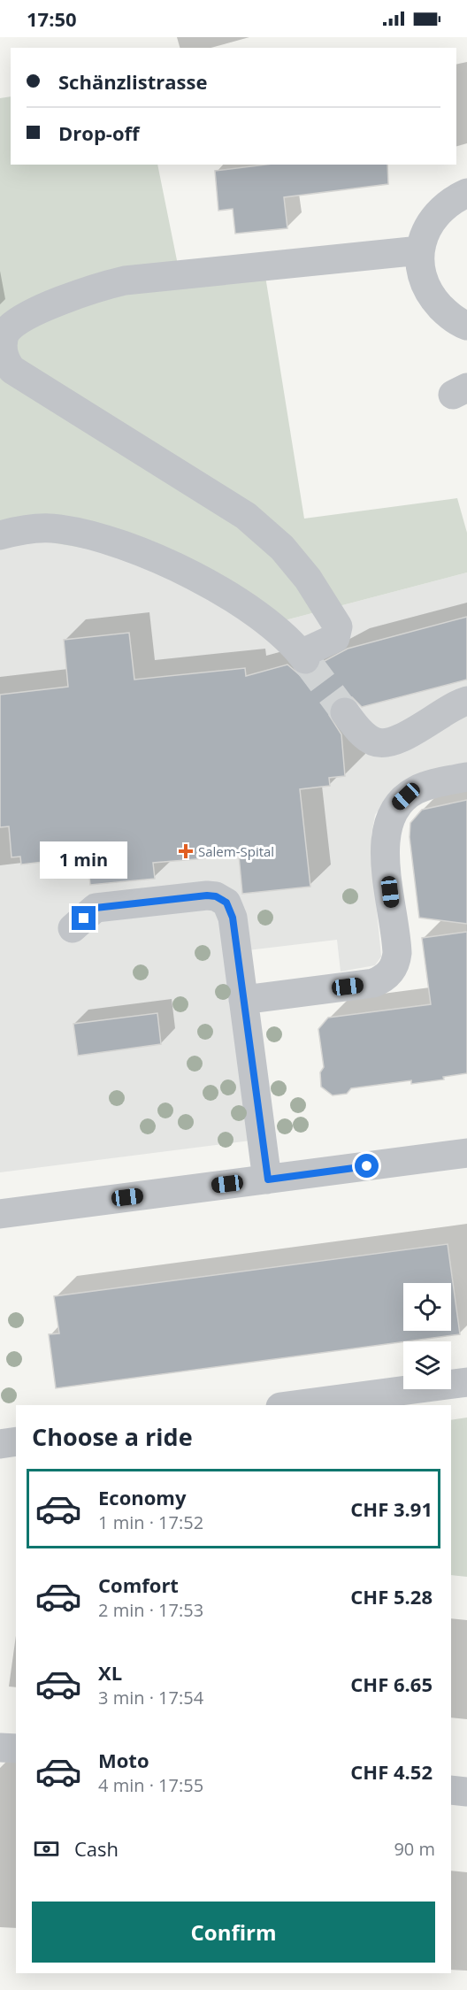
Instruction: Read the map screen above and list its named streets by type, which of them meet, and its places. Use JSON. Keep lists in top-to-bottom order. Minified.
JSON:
{"places":{"health":["Salem-Spital"]},"page":{"status":"17:50","banner":["Schänzlistrasse","Drop-off"],"bubble":"1 min","heading":"Choose a ride","list":[{"name":"Economy","note":"1 min · 17:52","value":"CHF 3.91"},{"name":"Comfort","note":"2 min · 17:53","value":"CHF 5.28"},{"name":"XL","note":"3 min · 17:54","value":"CHF 6.65"},{"name":"Moto","note":"4 min · 17:55","value":"CHF 4.52"}],"pay":["Cash","90 m"],"buttons":"Confirm"}}
